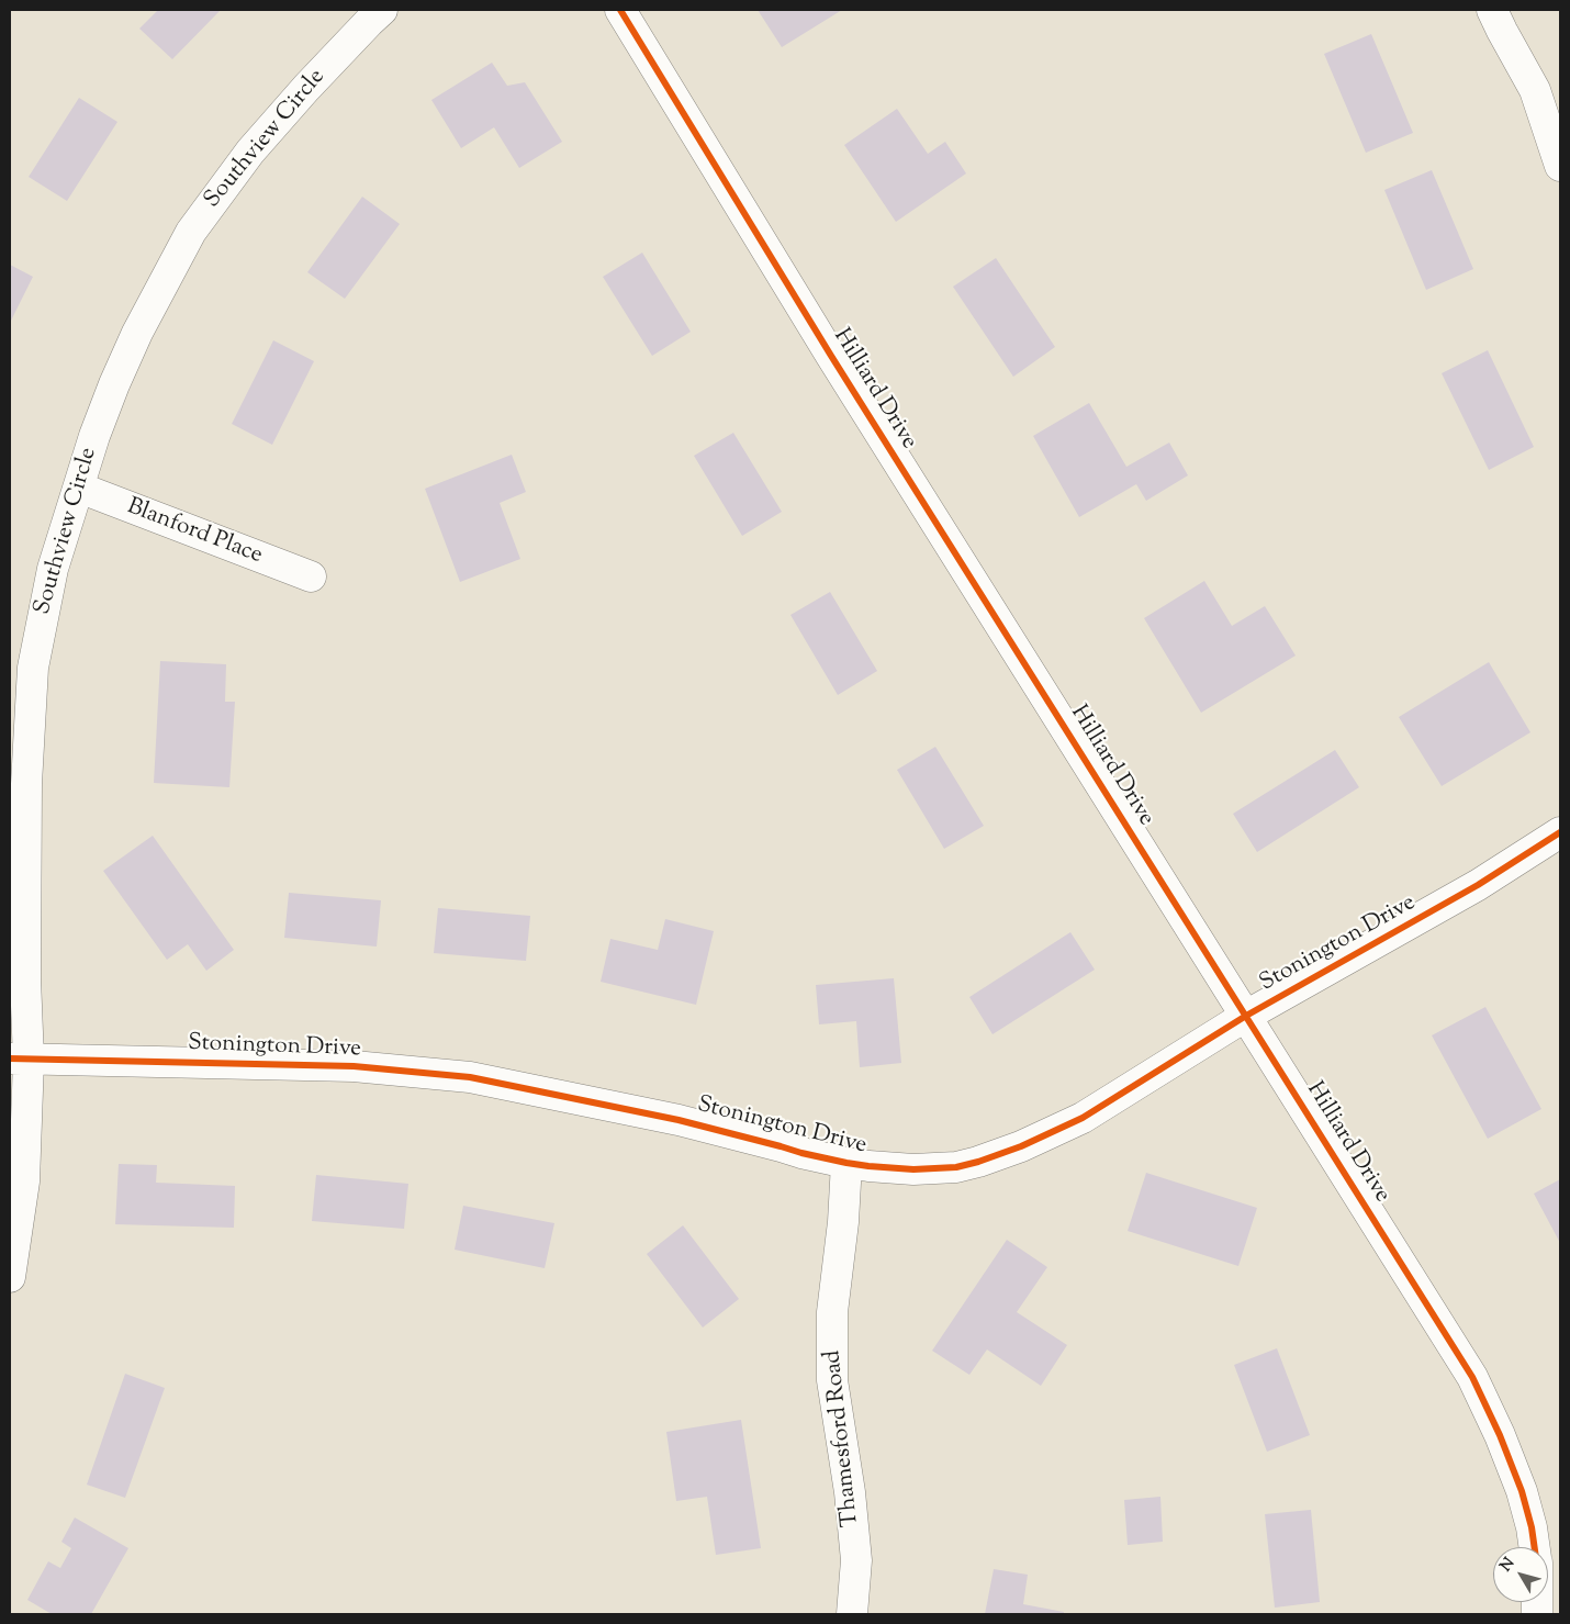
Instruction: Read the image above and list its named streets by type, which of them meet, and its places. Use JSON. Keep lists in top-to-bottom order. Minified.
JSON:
{"streets":{"street":["Southview Circle","Hilliard Drive","Blanford Place","Stonington Drive","Thamesford Road"]},"crossings":[["Southview Circle","Blanford Place"],["Southview Circle","Stonington Drive"],["Hilliard Drive","Stonington Drive"],["Stonington Drive","Thamesford Road"]],"north":"top left"}
